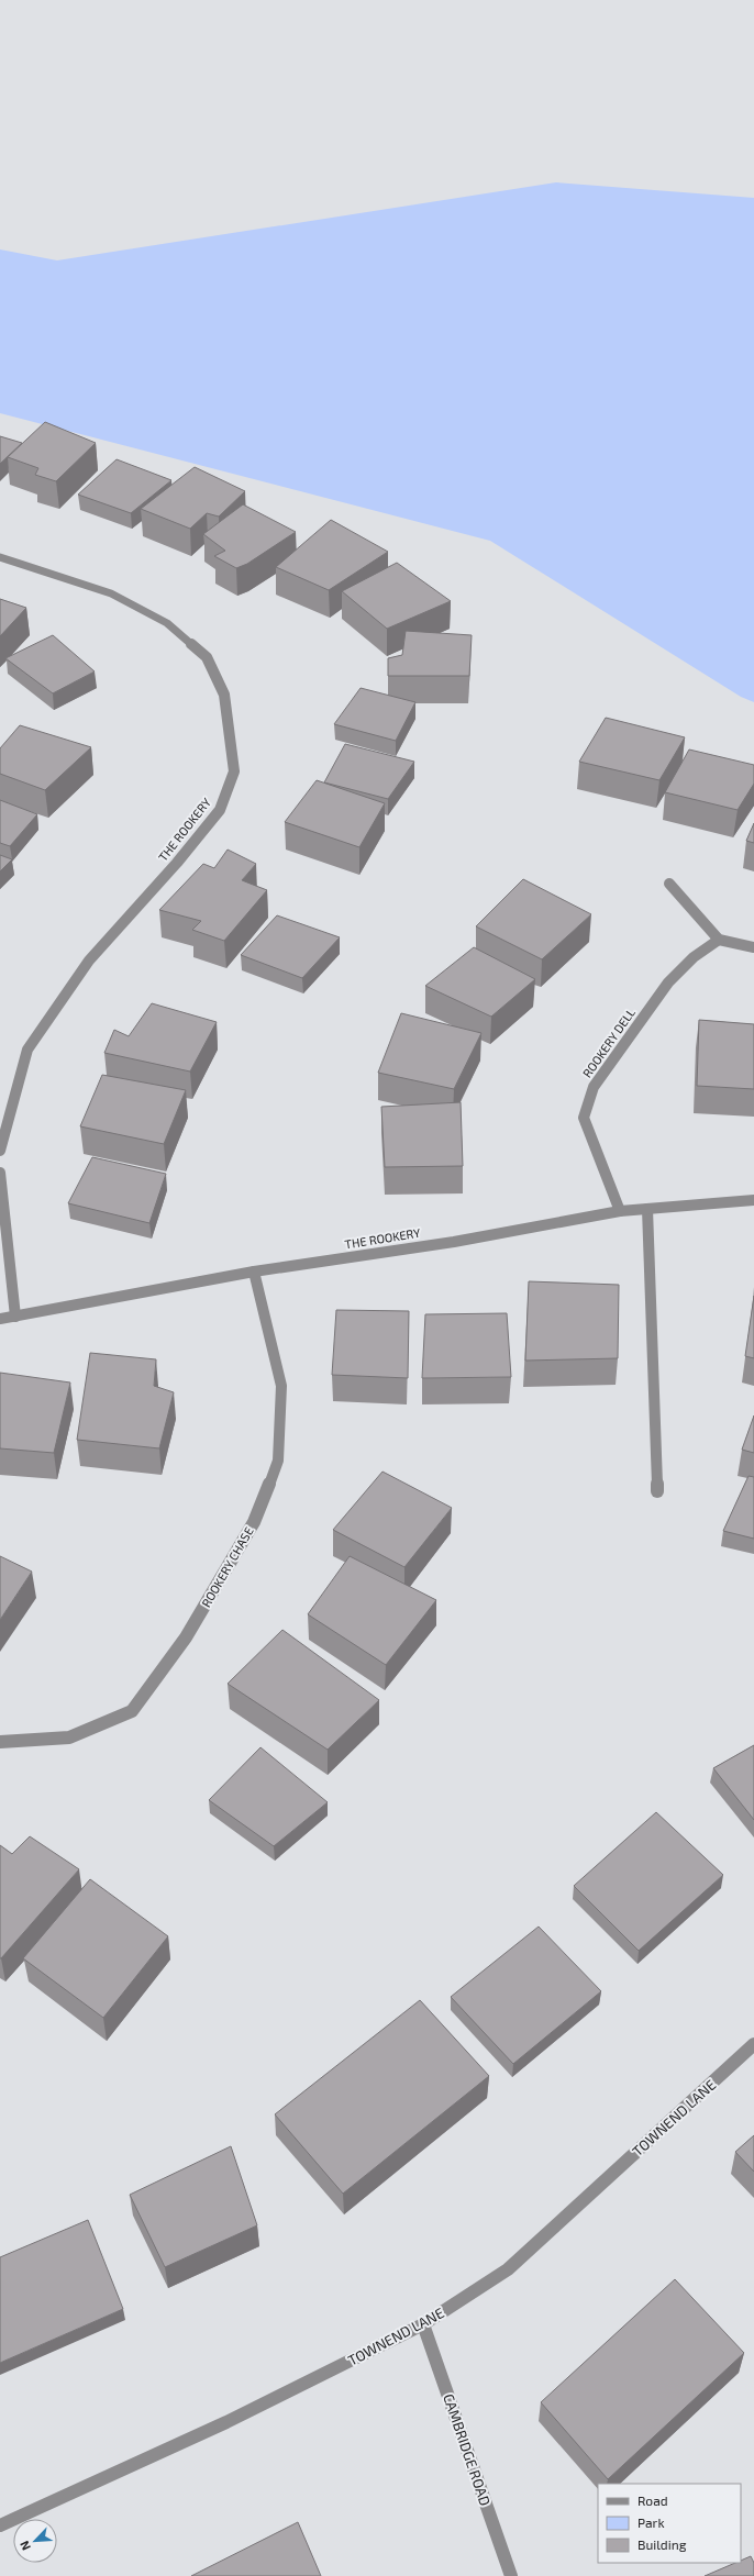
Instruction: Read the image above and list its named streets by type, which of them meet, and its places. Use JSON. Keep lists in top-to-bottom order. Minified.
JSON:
{"streets":{"street":["THE ROOKERY","ROOKERY DELL","ROOKERY CHASE","TOWNEND LANE","CAMBRIDGE ROAD"]},"crossings":[["THE ROOKERY","ROOKERY DELL"],["THE ROOKERY","ROOKERY CHASE"],["TOWNEND LANE","CAMBRIDGE ROAD"]],"legend":["Road","Park","Building"],"north":"bottom left"}
